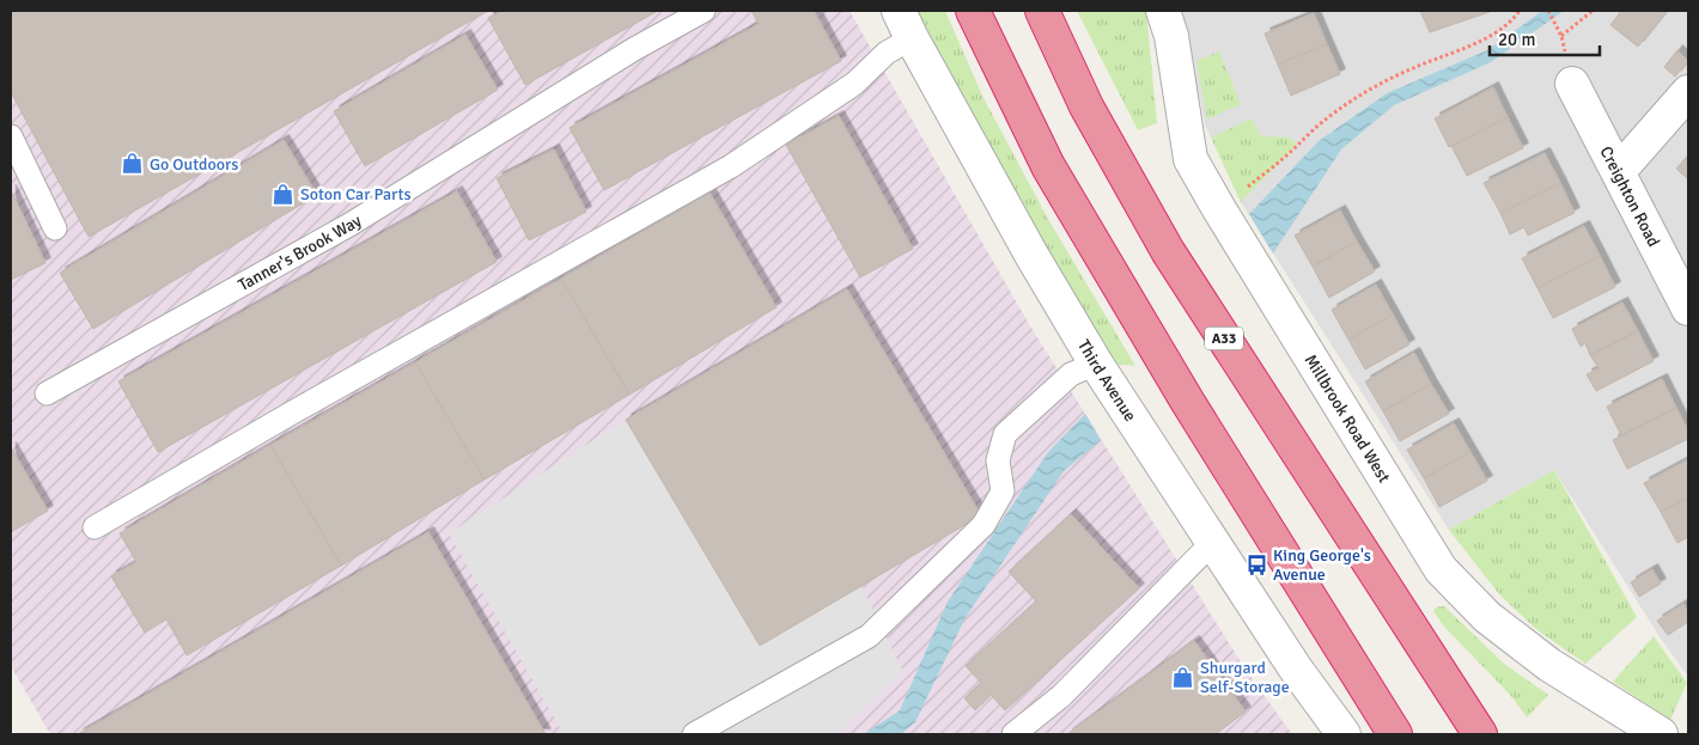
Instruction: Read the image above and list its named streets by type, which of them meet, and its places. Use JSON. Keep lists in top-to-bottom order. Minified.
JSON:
{"streets":{"highway":["A33"],"street":["Creighton Road","Third Avenue","Millbrook Road West"],"lane":["Tanner's Brook Way"]},"places":{"shop":["Go Outdoors","Soton Car Parts","Shurgard Self-Storage"],"bus stop":["King George's Avenue"]},"scale_bar":"20 m"}
